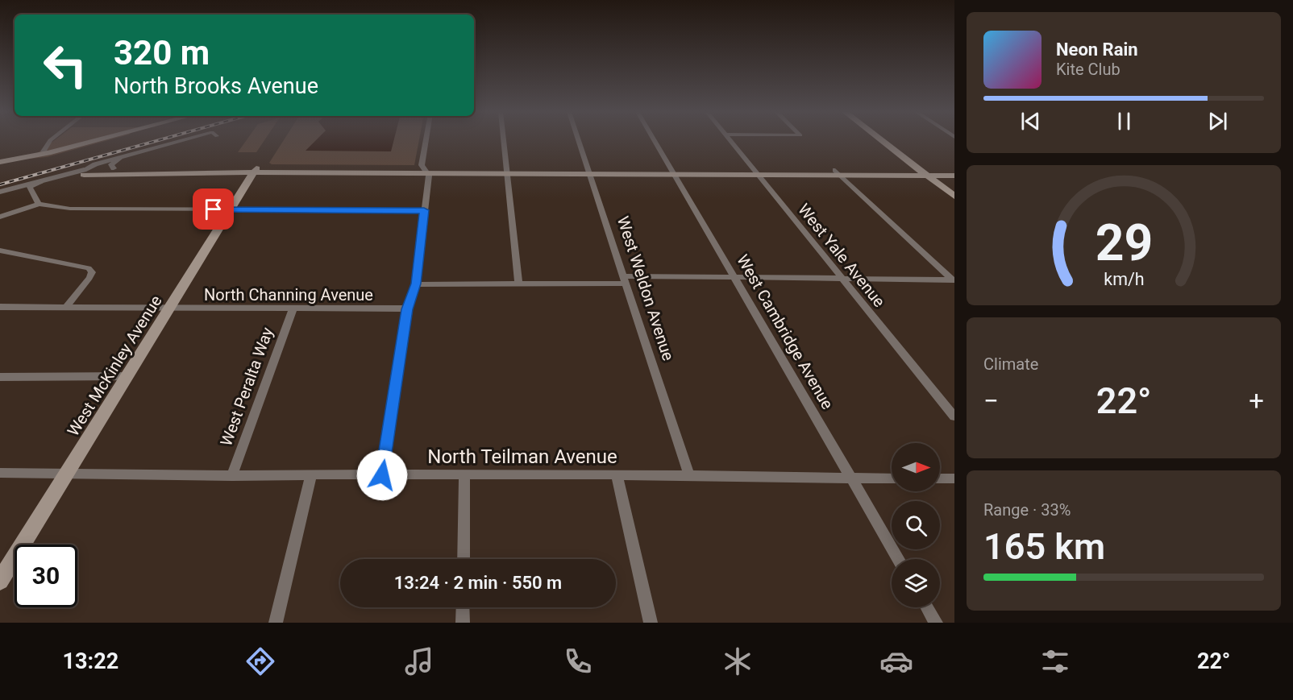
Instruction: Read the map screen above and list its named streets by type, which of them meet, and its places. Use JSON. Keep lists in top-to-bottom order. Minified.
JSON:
{"streets":{"main road":["West McKinley Avenue"],"street":["West Yale Avenue","West Weldon Avenue","North Channing Avenue","West Cambridge Avenue","West Peralta Way","North Teilman Avenue"]},"crossings":[["West Weldon Avenue","North Teilman Avenue"],["North Channing Avenue","West McKinley Avenue"],["North Channing Avenue","West Peralta Way"],["West Cambridge Avenue","North Teilman Avenue"],["West McKinley Avenue","North Teilman Avenue"],["West Peralta Way","North Teilman Avenue"]],"north":"right","page":{"turn":["320 m","North Brooks Avenue"],"song":["Neon Rain","Kite Club"],"tile":["Climate",["Range · 33%","165 km"]],"heat":["−","22°","+"],"limit":"30","trip":"13:24 · 2 min · 550 m","tabs":["13:22","22°"],"gauge":["29","km/h"]}}
